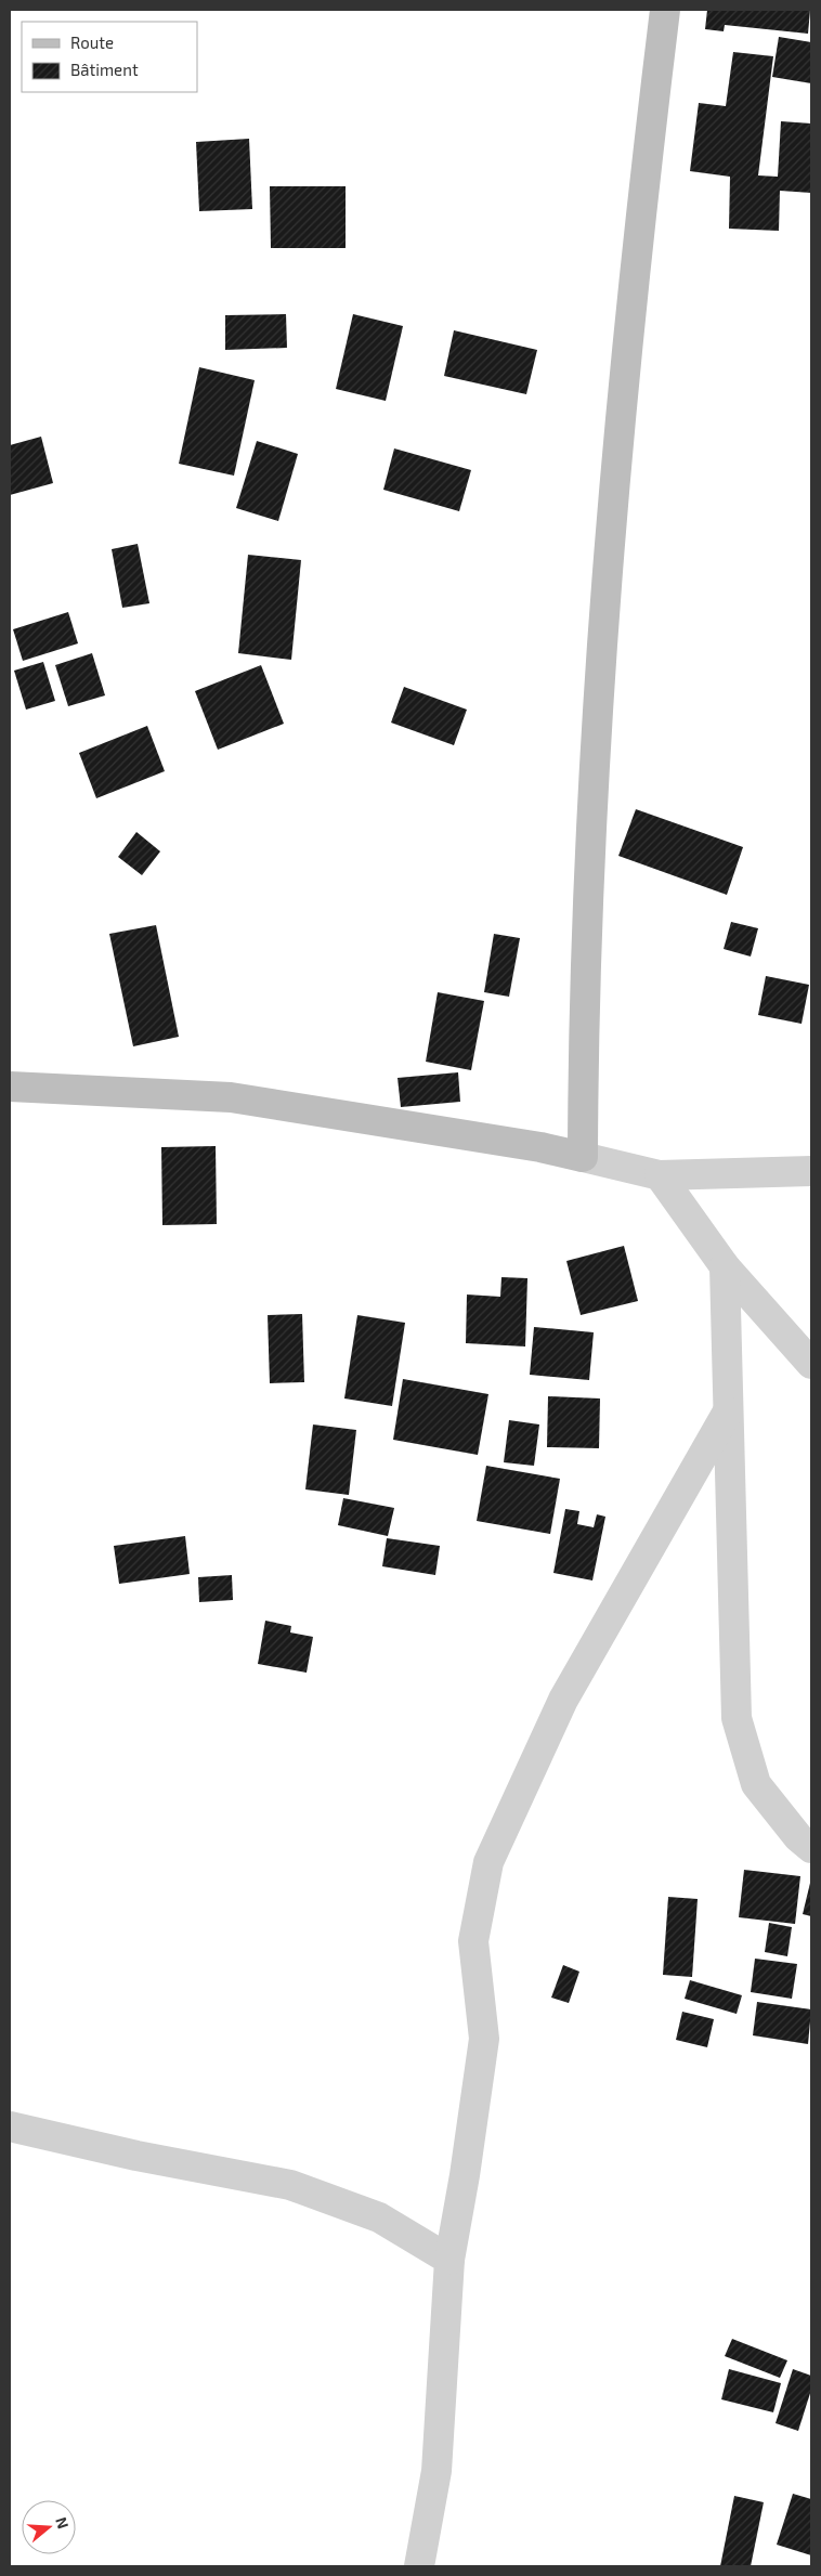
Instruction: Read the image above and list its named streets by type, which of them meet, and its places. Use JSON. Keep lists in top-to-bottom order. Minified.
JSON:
{"legend":["Route","Bâtiment"],"north":"right"}
